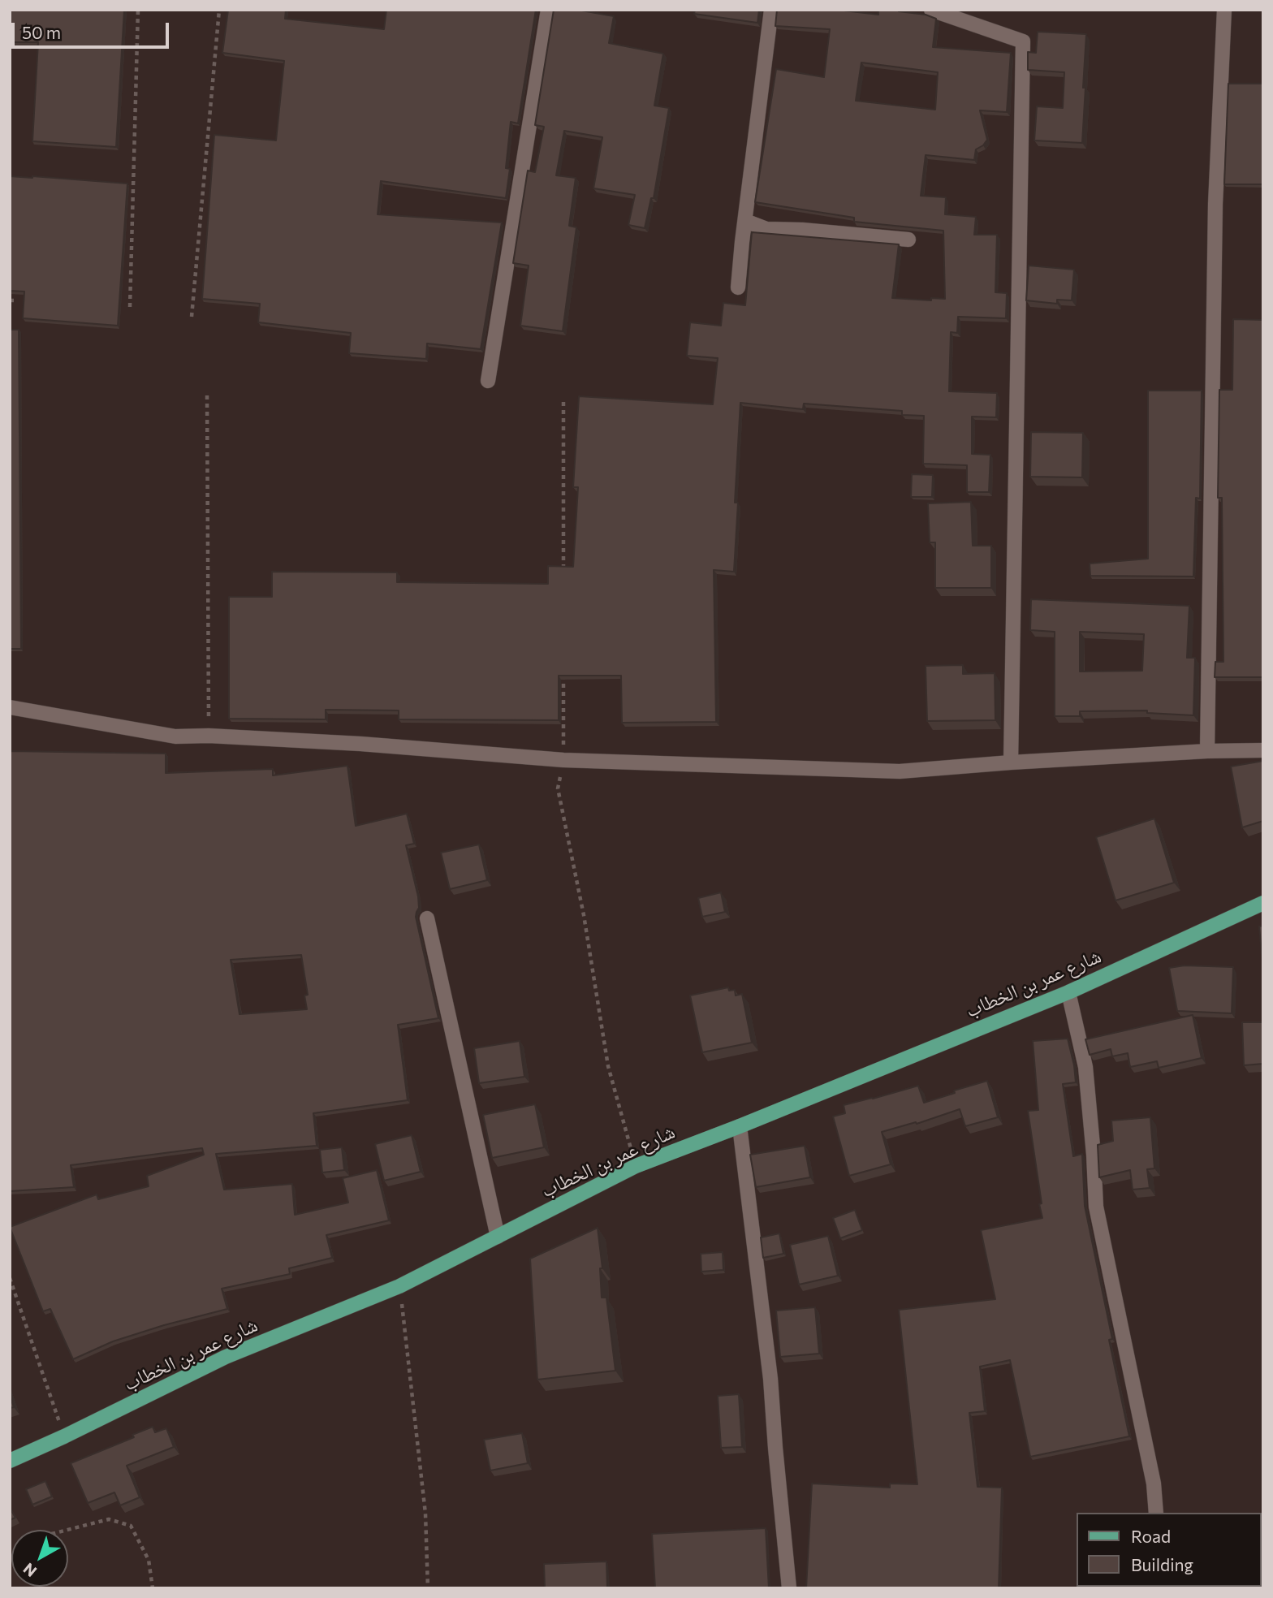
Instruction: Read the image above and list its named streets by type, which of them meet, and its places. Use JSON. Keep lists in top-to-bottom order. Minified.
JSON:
{"streets":{"main road":["شارع عمر بن الخطاب"]},"legend":["Road","Building"],"scale_bar":"50 m","north":"bottom left"}
